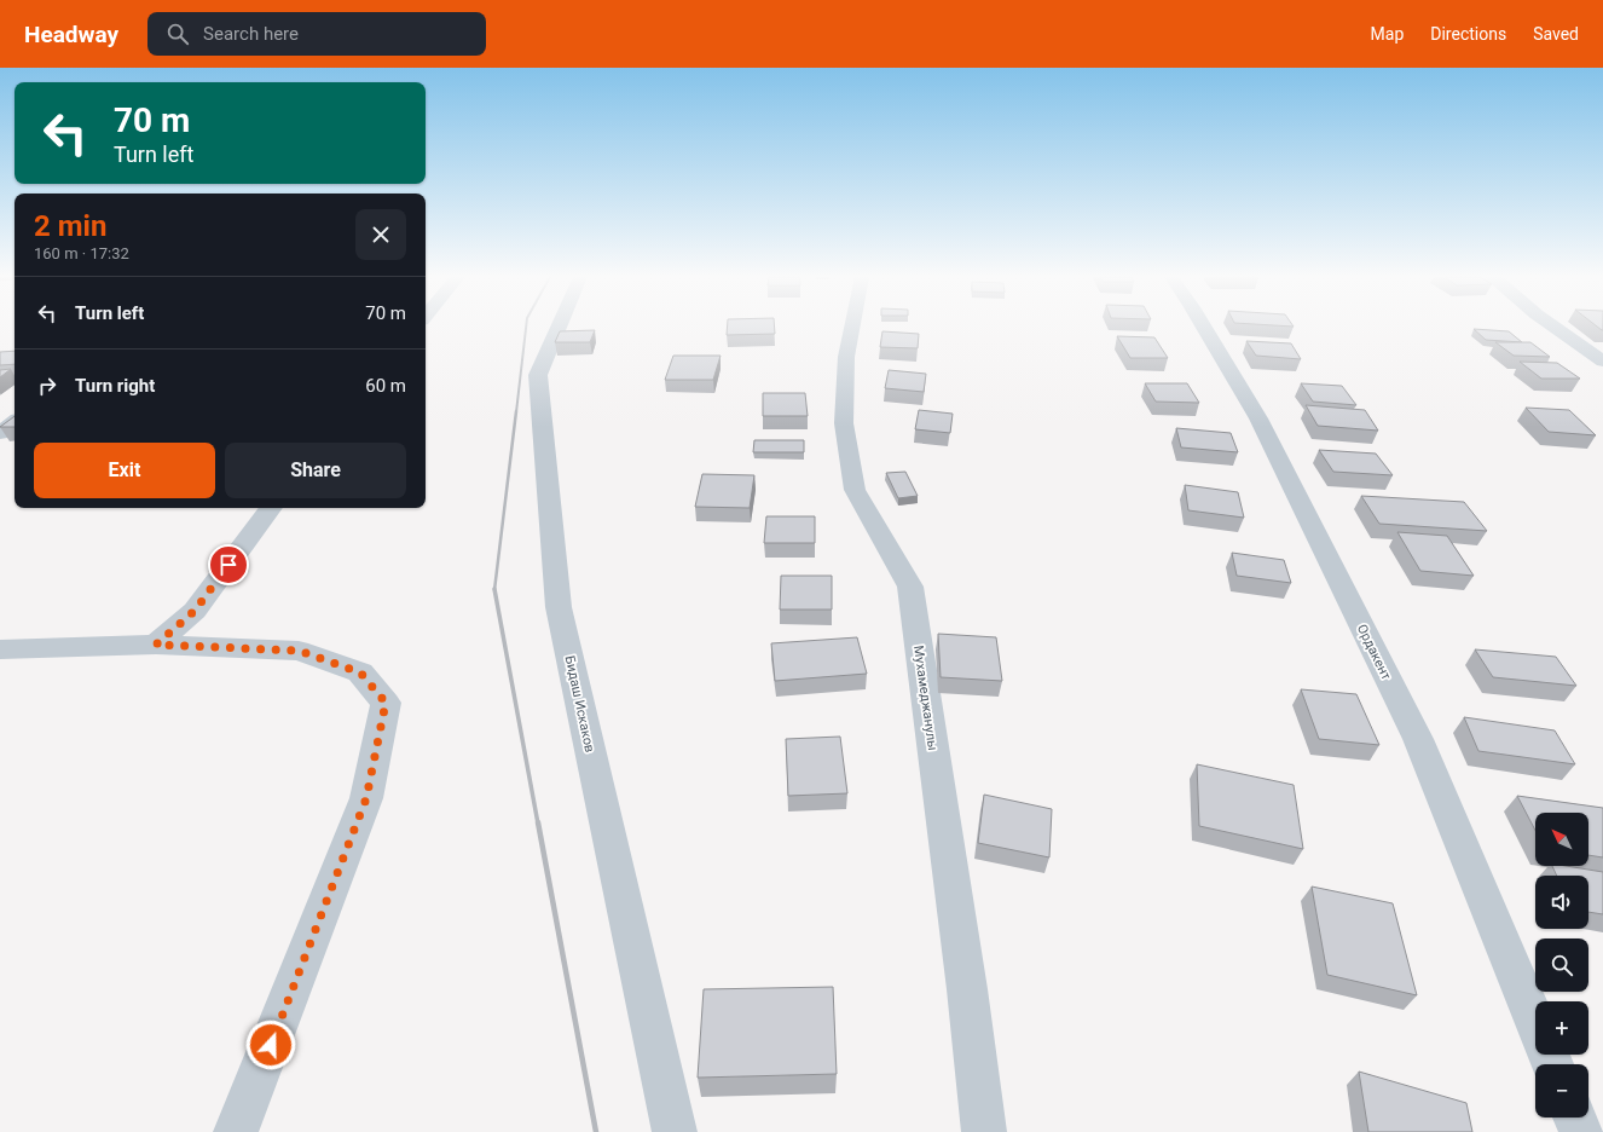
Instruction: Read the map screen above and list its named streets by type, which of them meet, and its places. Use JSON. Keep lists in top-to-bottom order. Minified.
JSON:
{"streets":{"street":["Ордакент","Мухамеджанулы","Бидаш Искаков"]},"north":"top left","page":{"header":"Headway","search":"Search here","nav":["Map","Directions","Saved"],"turn":["70 m","Turn left"],"heading":["2 min","160 m · 17:32"],"list":[{"name":"Turn left","value":"70 m"},{"name":"Turn right","value":"60 m"}],"buttons":["Exit","Share"],"map_buttons":["+","−"]}}
